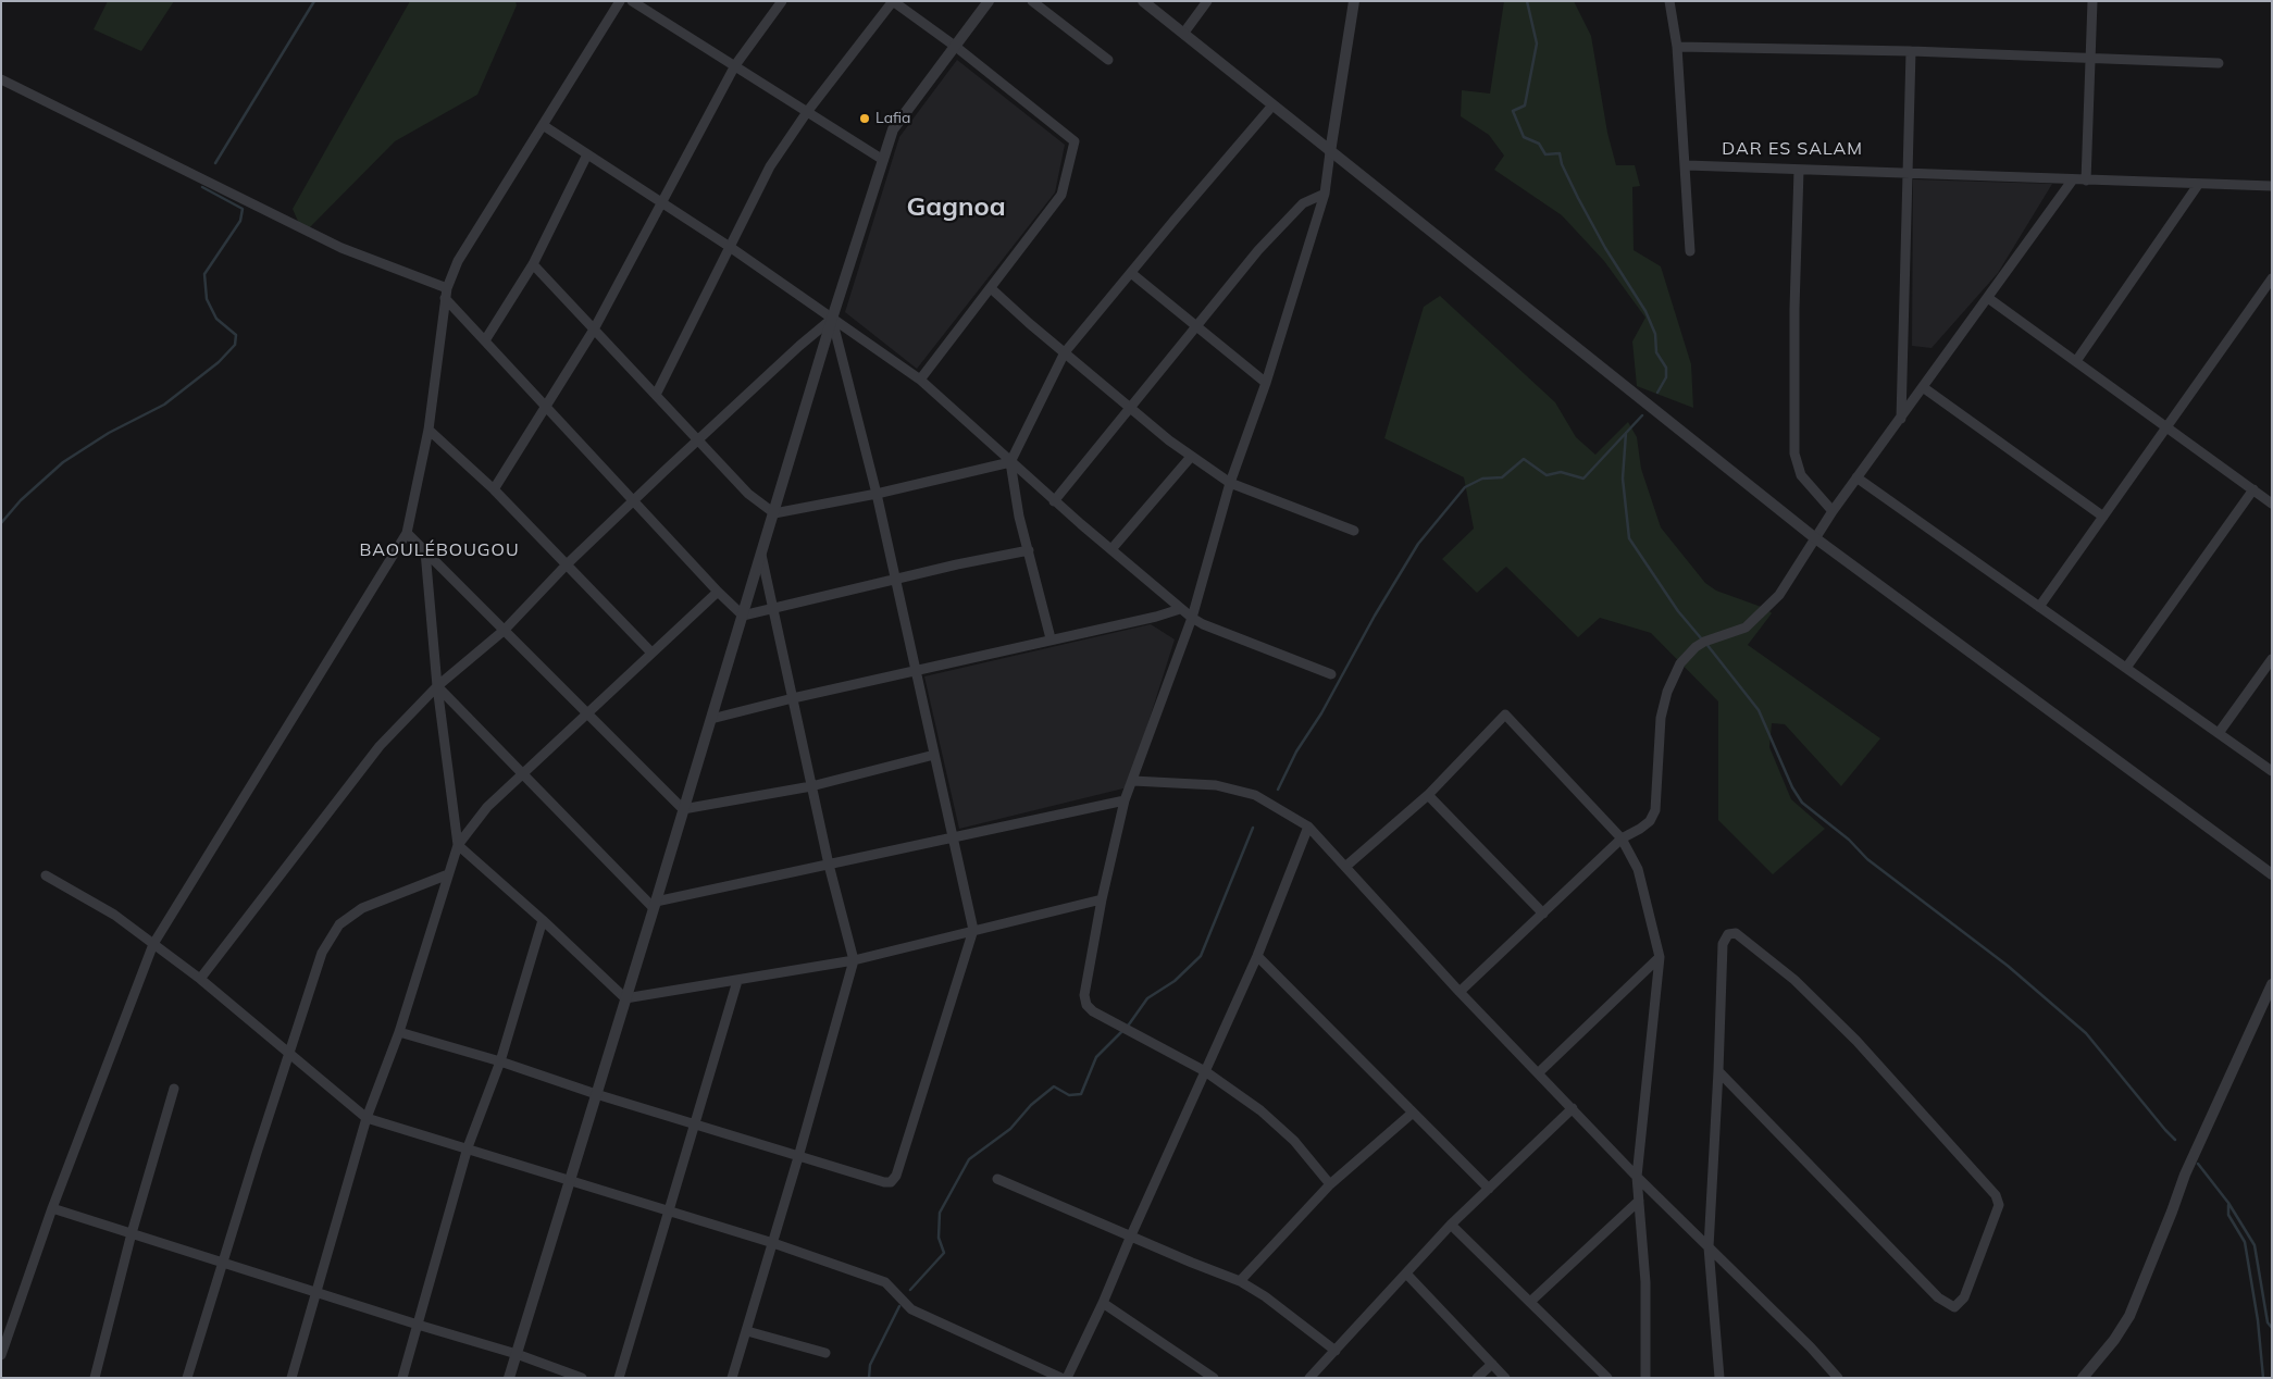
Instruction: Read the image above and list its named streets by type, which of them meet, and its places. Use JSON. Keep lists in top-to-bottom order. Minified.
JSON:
{"districts":["DAR ES SALAM","Gagnoa","BAOULÉBOUGOU"],"places":["Lafia"]}
